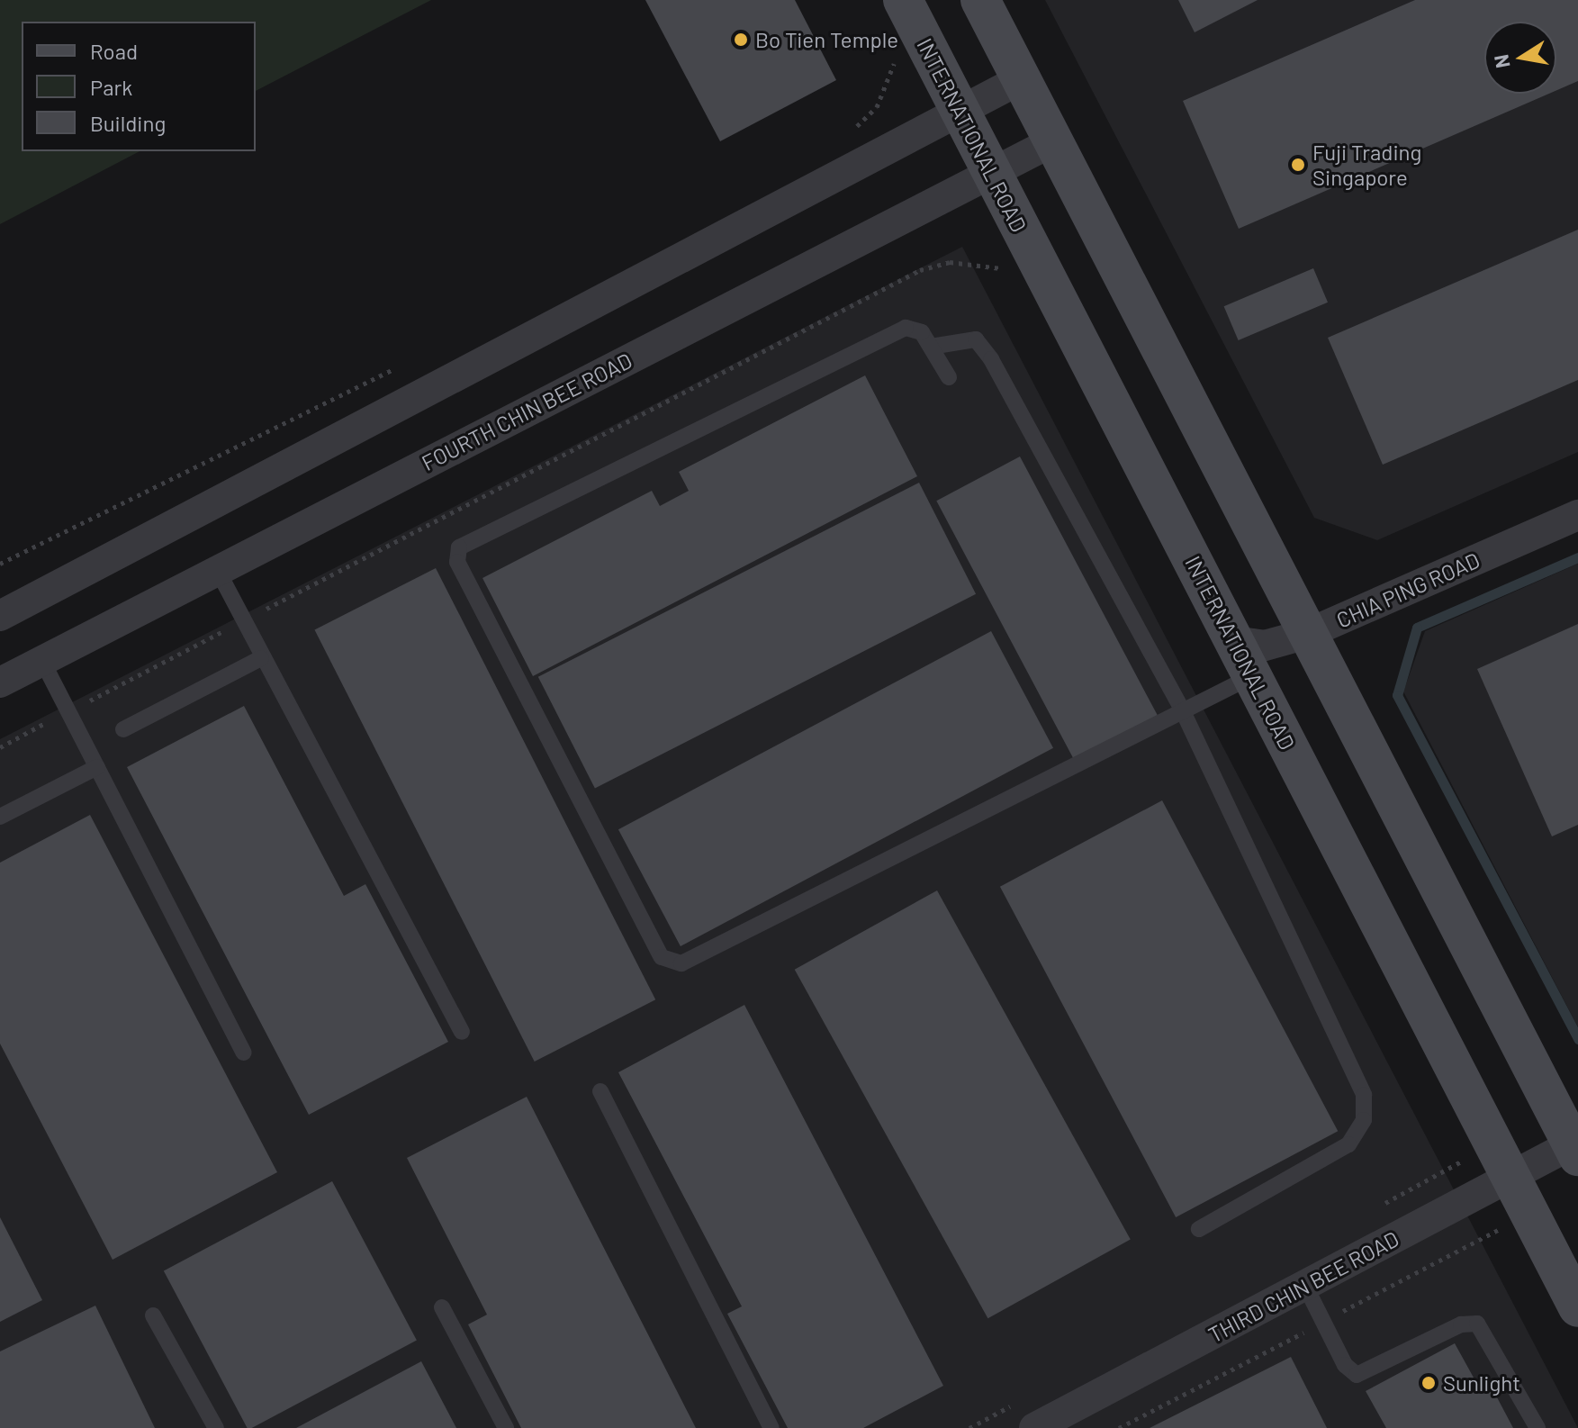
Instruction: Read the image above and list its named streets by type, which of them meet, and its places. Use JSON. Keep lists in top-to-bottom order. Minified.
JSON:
{"streets":{"main road":["INTERNATIONAL ROAD"],"street":["FOURTH CHIN BEE ROAD","CHIA PING ROAD","THIRD CHIN BEE ROAD"]},"crossings":[["INTERNATIONAL ROAD","FOURTH CHIN BEE ROAD"],["INTERNATIONAL ROAD","CHIA PING ROAD"],["INTERNATIONAL ROAD","THIRD CHIN BEE ROAD"]],"places":["Bo Tien Temple","Fuji Trading Singapore","Sunlight"],"legend":["Road","Park","Building"],"north":"left"}
